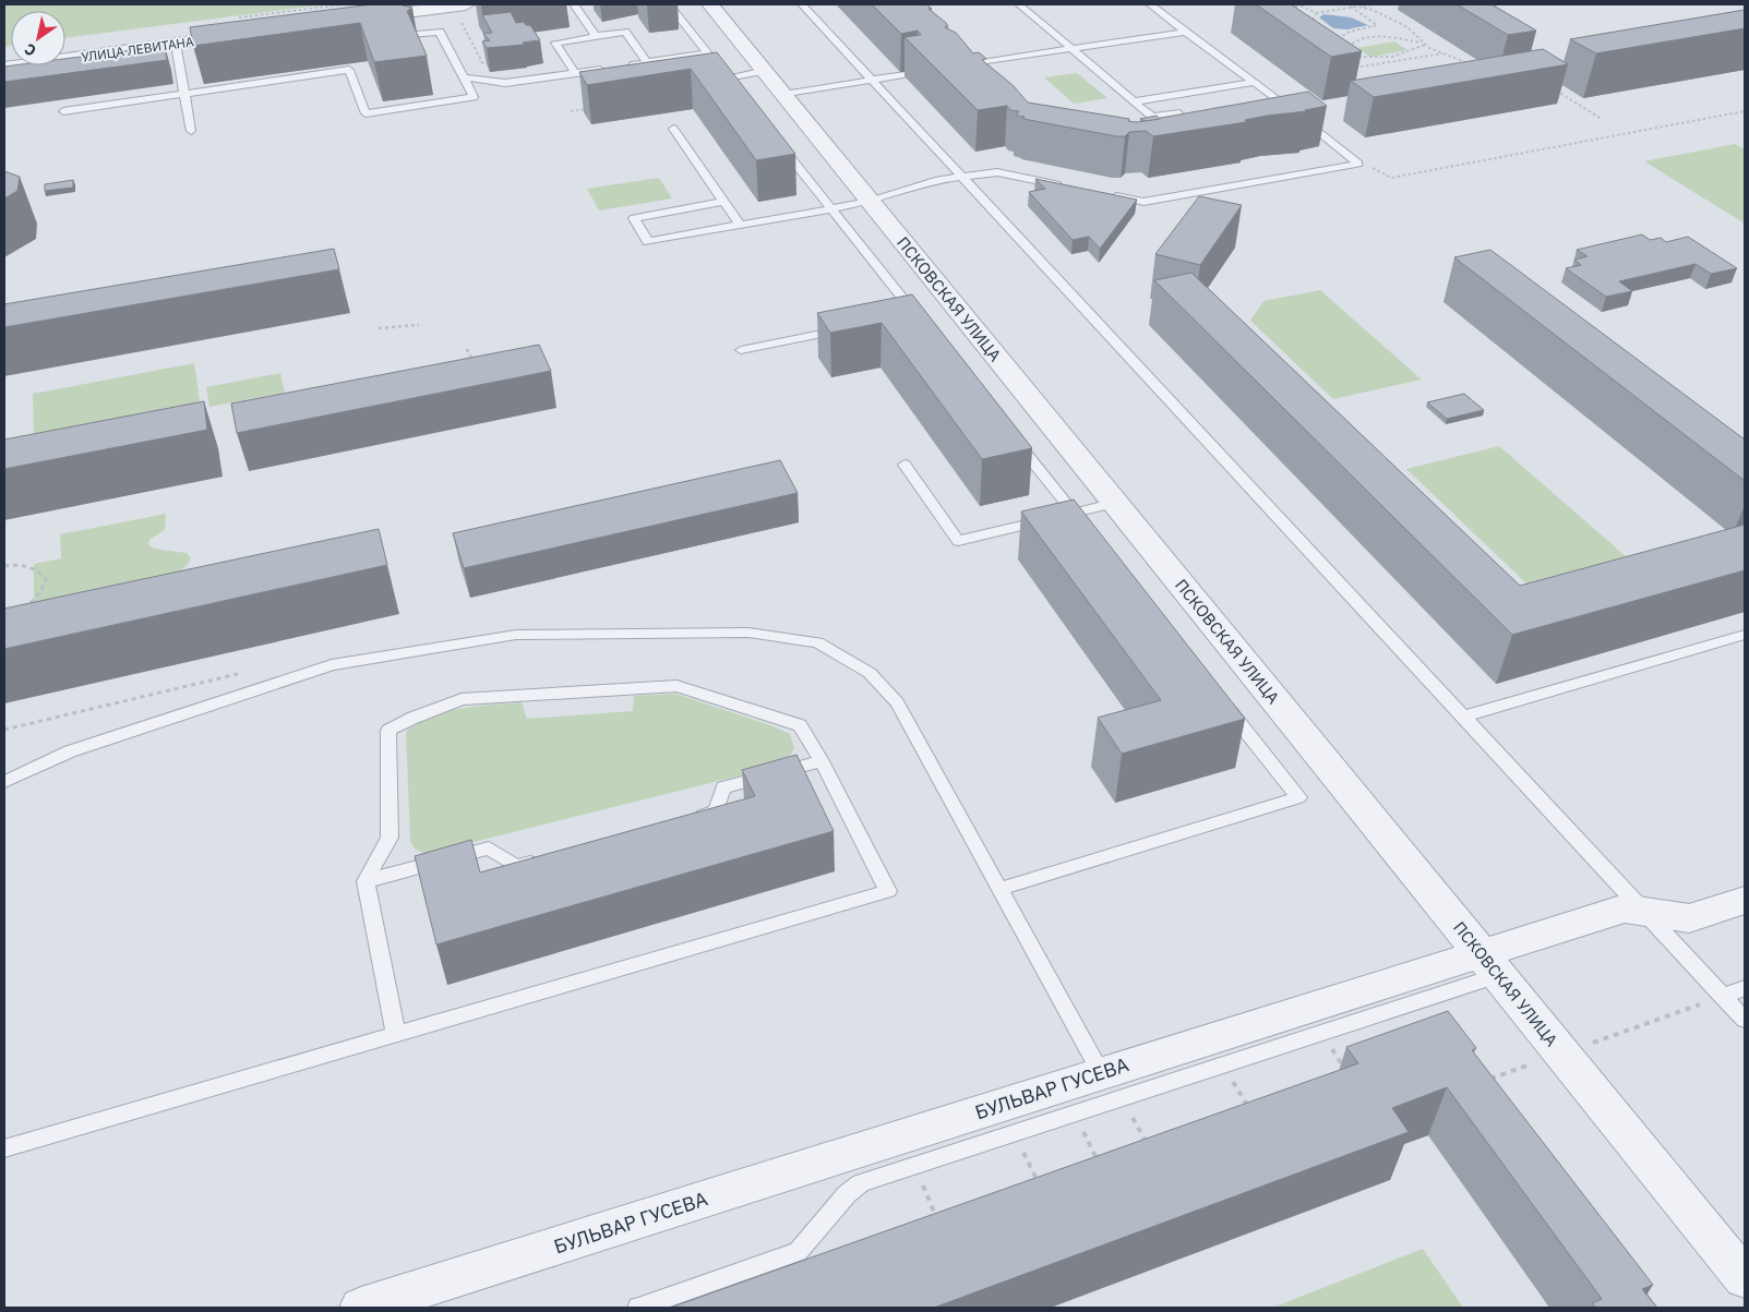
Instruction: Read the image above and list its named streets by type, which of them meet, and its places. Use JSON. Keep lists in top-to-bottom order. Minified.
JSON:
{"streets":{"street":["УЛИЦА ЛЕВИТАНА","ПСКОВСКАЯ УЛИЦА","БУЛЬВАР ГУСЕВА"]},"crossings":[["ПСКОВСКАЯ УЛИЦА","БУЛЬВАР ГУСЕВА"]],"north":"bottom left"}
